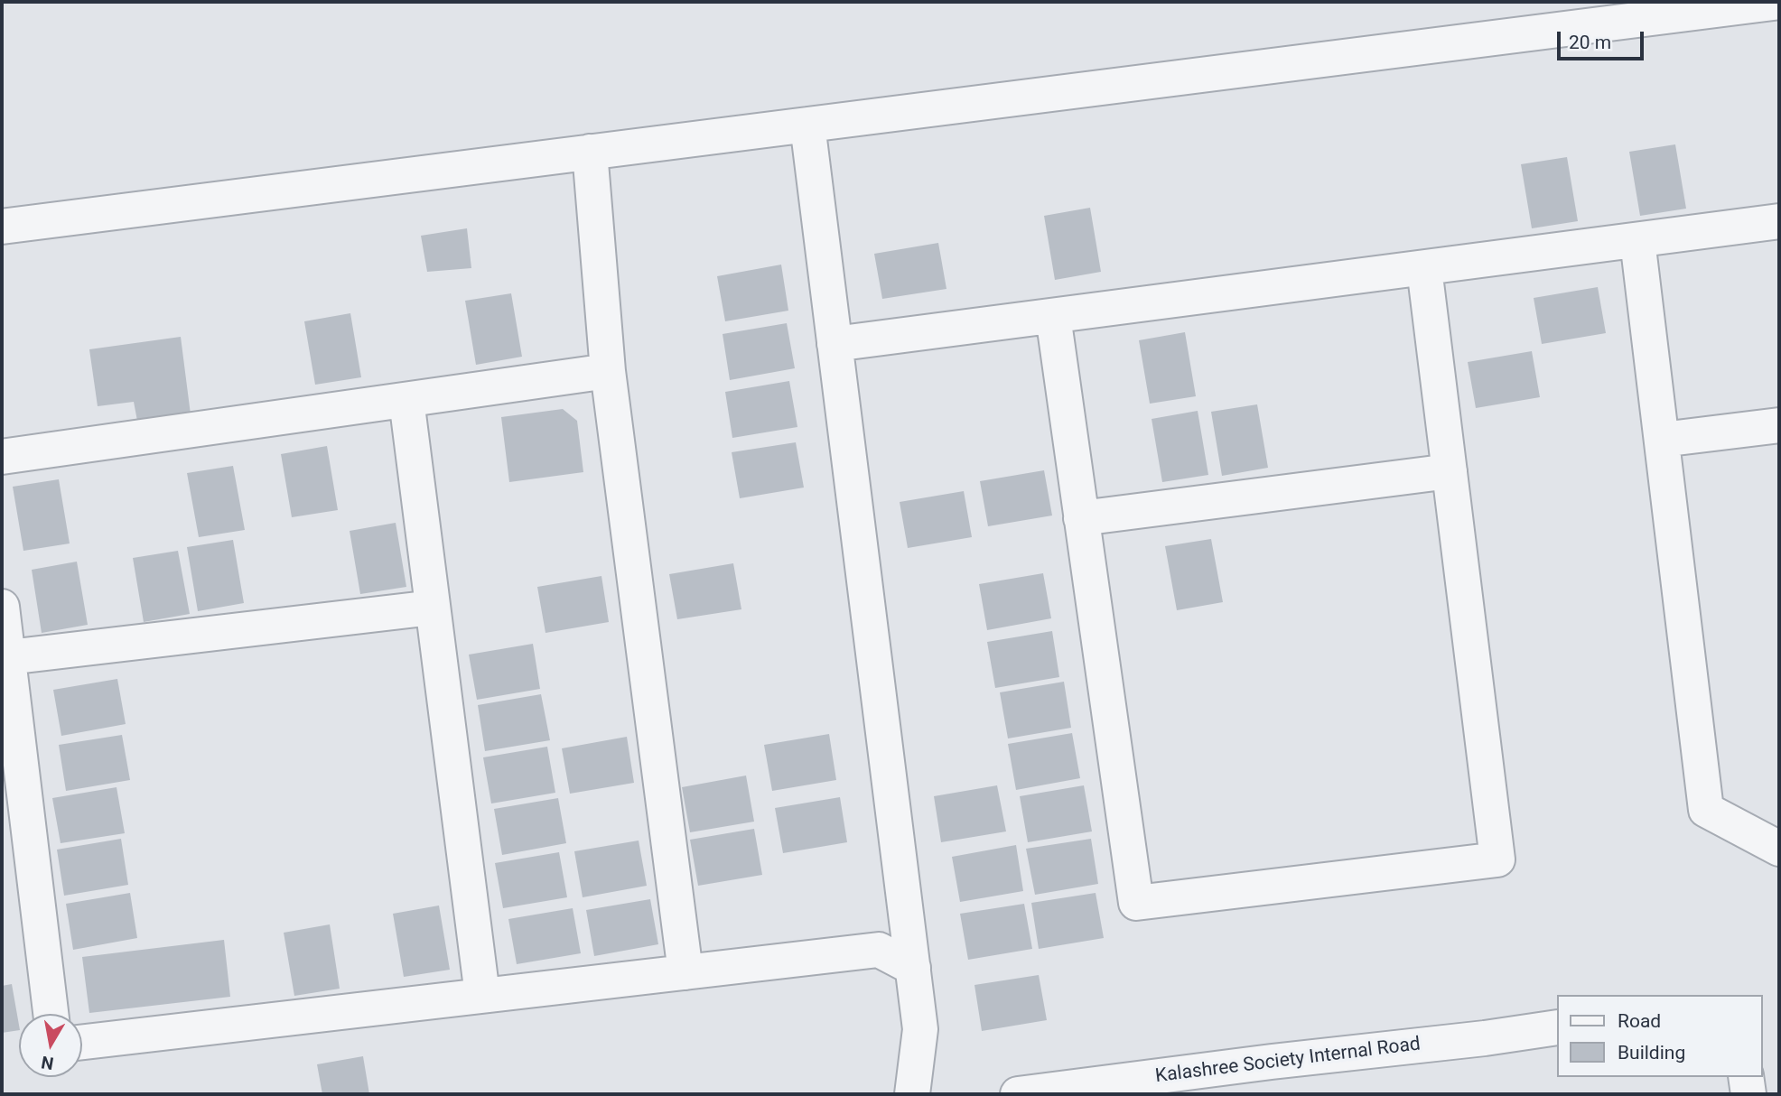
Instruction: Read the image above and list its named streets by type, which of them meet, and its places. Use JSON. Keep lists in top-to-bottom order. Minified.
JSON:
{"streets":{"street":["Kalashree Society Internal Road"]},"legend":["Road","Building"],"scale_bar":"20 m","north":"bottom"}
